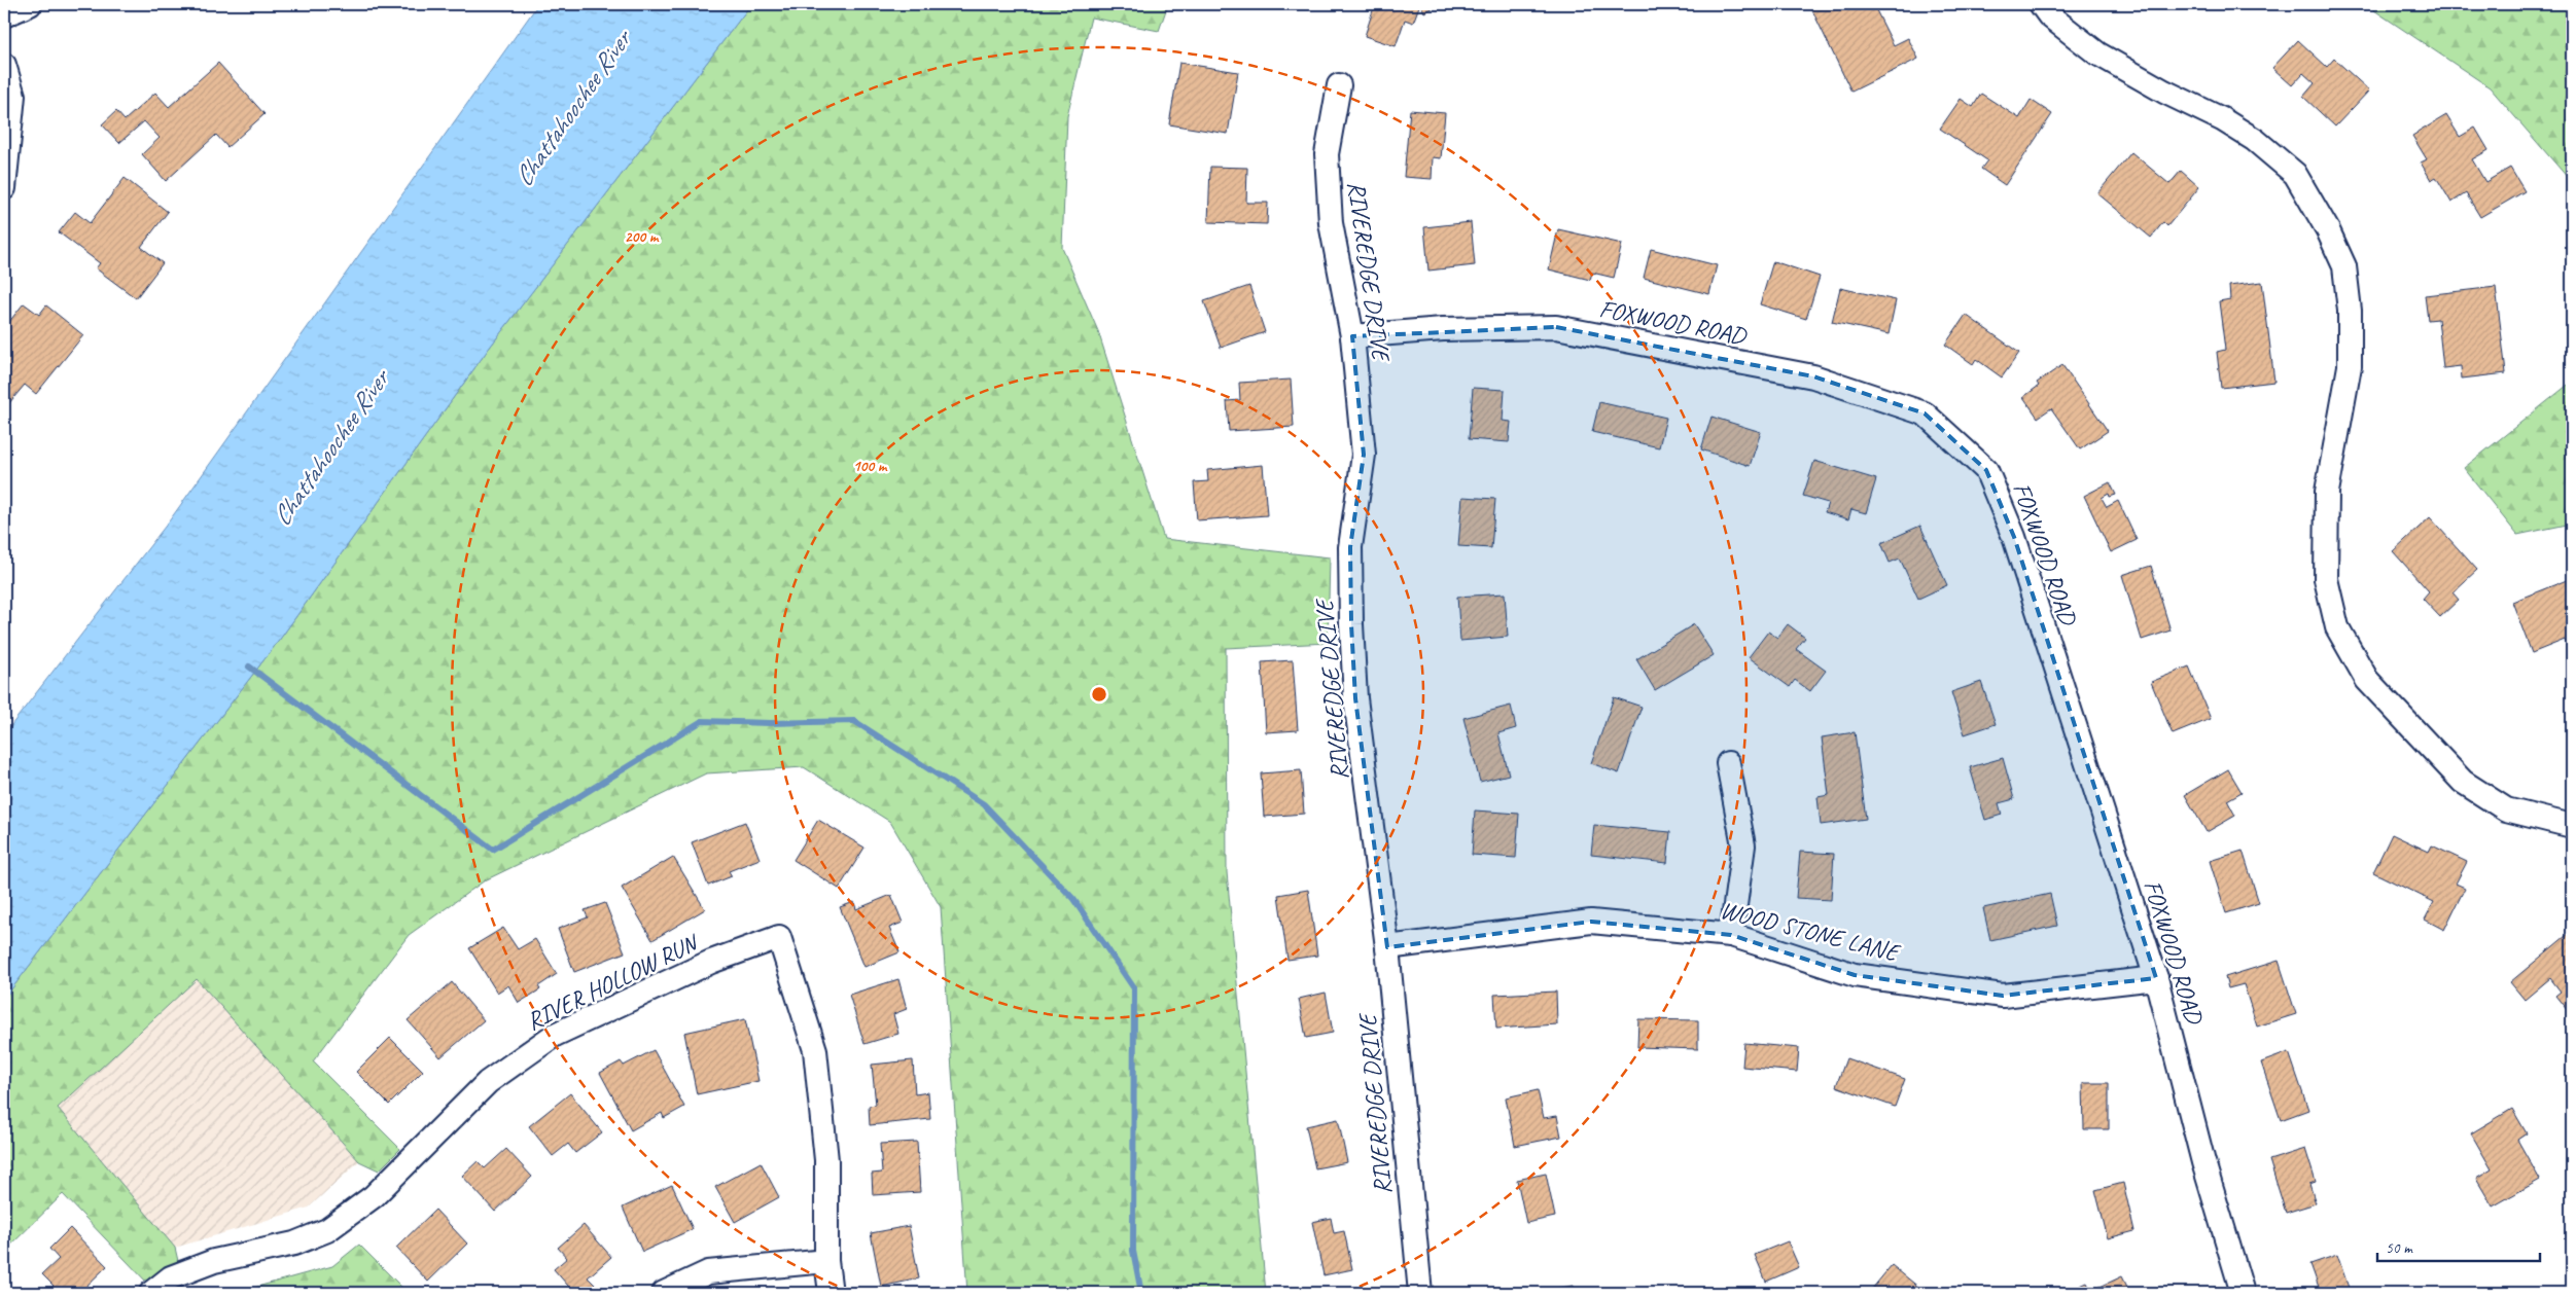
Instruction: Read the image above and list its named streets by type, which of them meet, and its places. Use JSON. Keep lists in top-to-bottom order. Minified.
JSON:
{"streets":{"street":["RIVEREDGE DRIVE","FOXWOOD ROAD","WOOD STONE LANE","RIVER HOLLOW RUN"]},"crossings":[["RIVEREDGE DRIVE","FOXWOOD ROAD"],["RIVEREDGE DRIVE","WOOD STONE LANE"],["FOXWOOD ROAD","WOOD STONE LANE"]],"water":["Chattahoochee River"],"scale_bar":"50 m","rings":["200 m","100 m"]}
